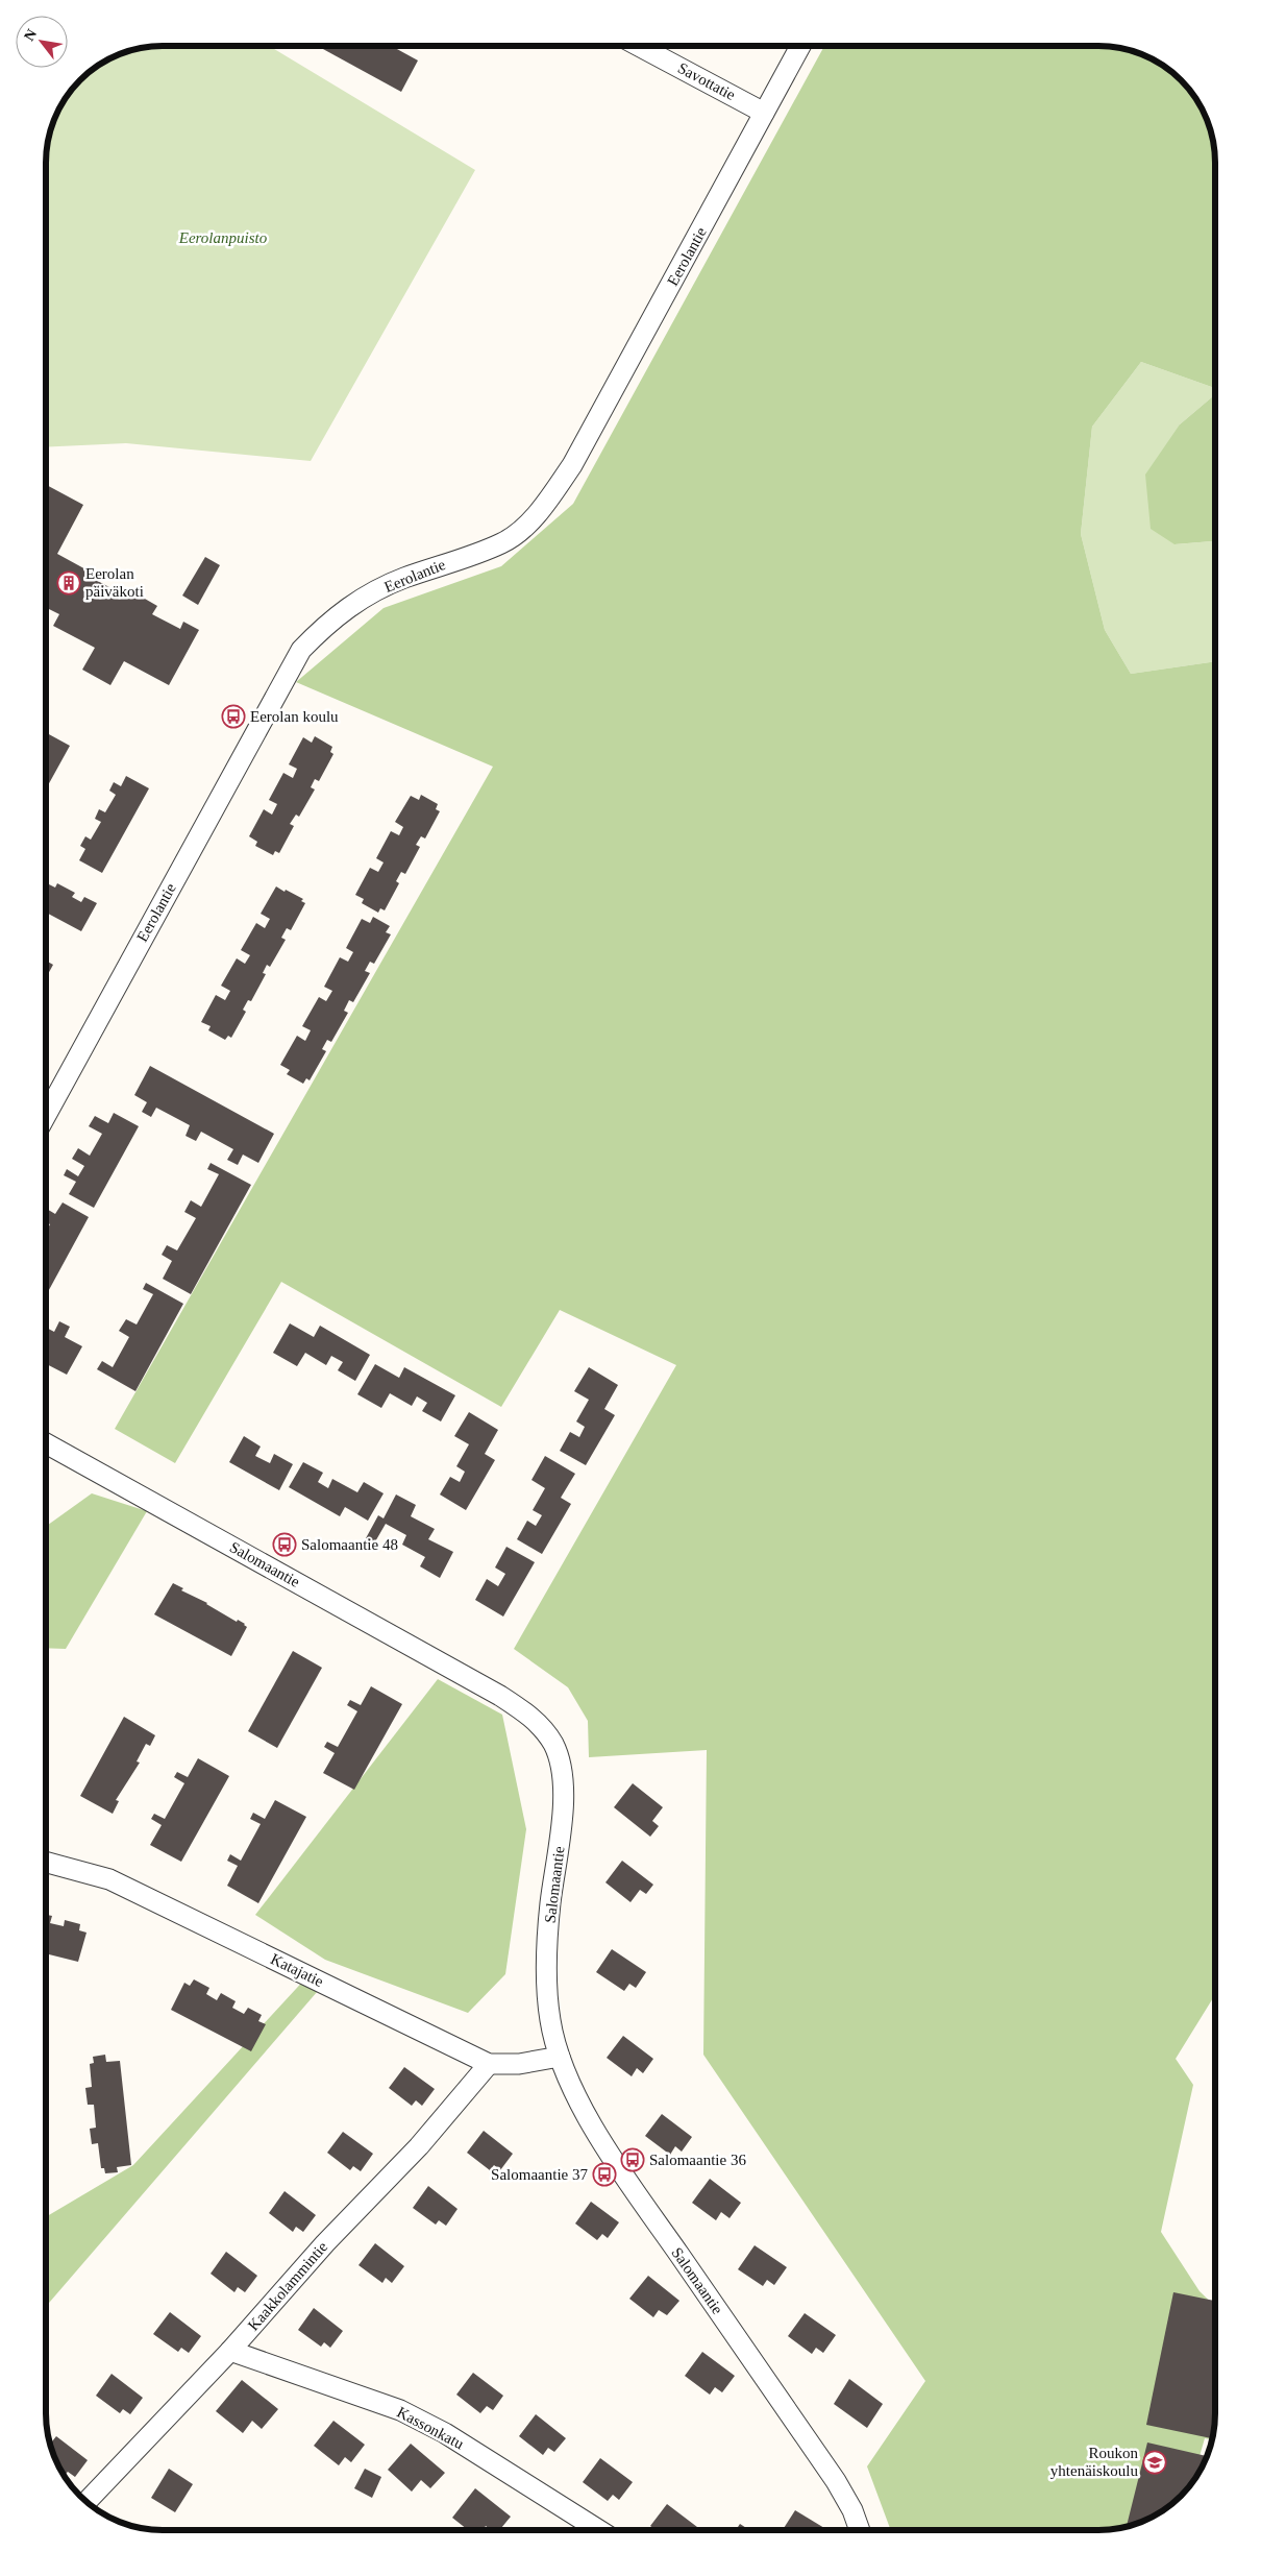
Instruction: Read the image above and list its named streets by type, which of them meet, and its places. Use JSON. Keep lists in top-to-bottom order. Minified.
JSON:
{"streets":{"street":["Savottatie","Eerolantie","Salomaantie","Katajatie","Kaakkolammintie","Kassonkatu"]},"crossings":[["Savottatie","Eerolantie"],["Salomaantie","Katajatie"],["Katajatie","Kaakkolammintie"],["Kaakkolammintie","Kassonkatu"]],"parks":["Eerolanpuisto"],"places":{"building":["Eerolan päiväkoti"],"bus stop":["Eerolan koulu","Salomaantie 48","Salomaantie 36","Salomaantie 37"],"school or university":["Roukon yhtenäiskoulu"]},"north":"top left"}
